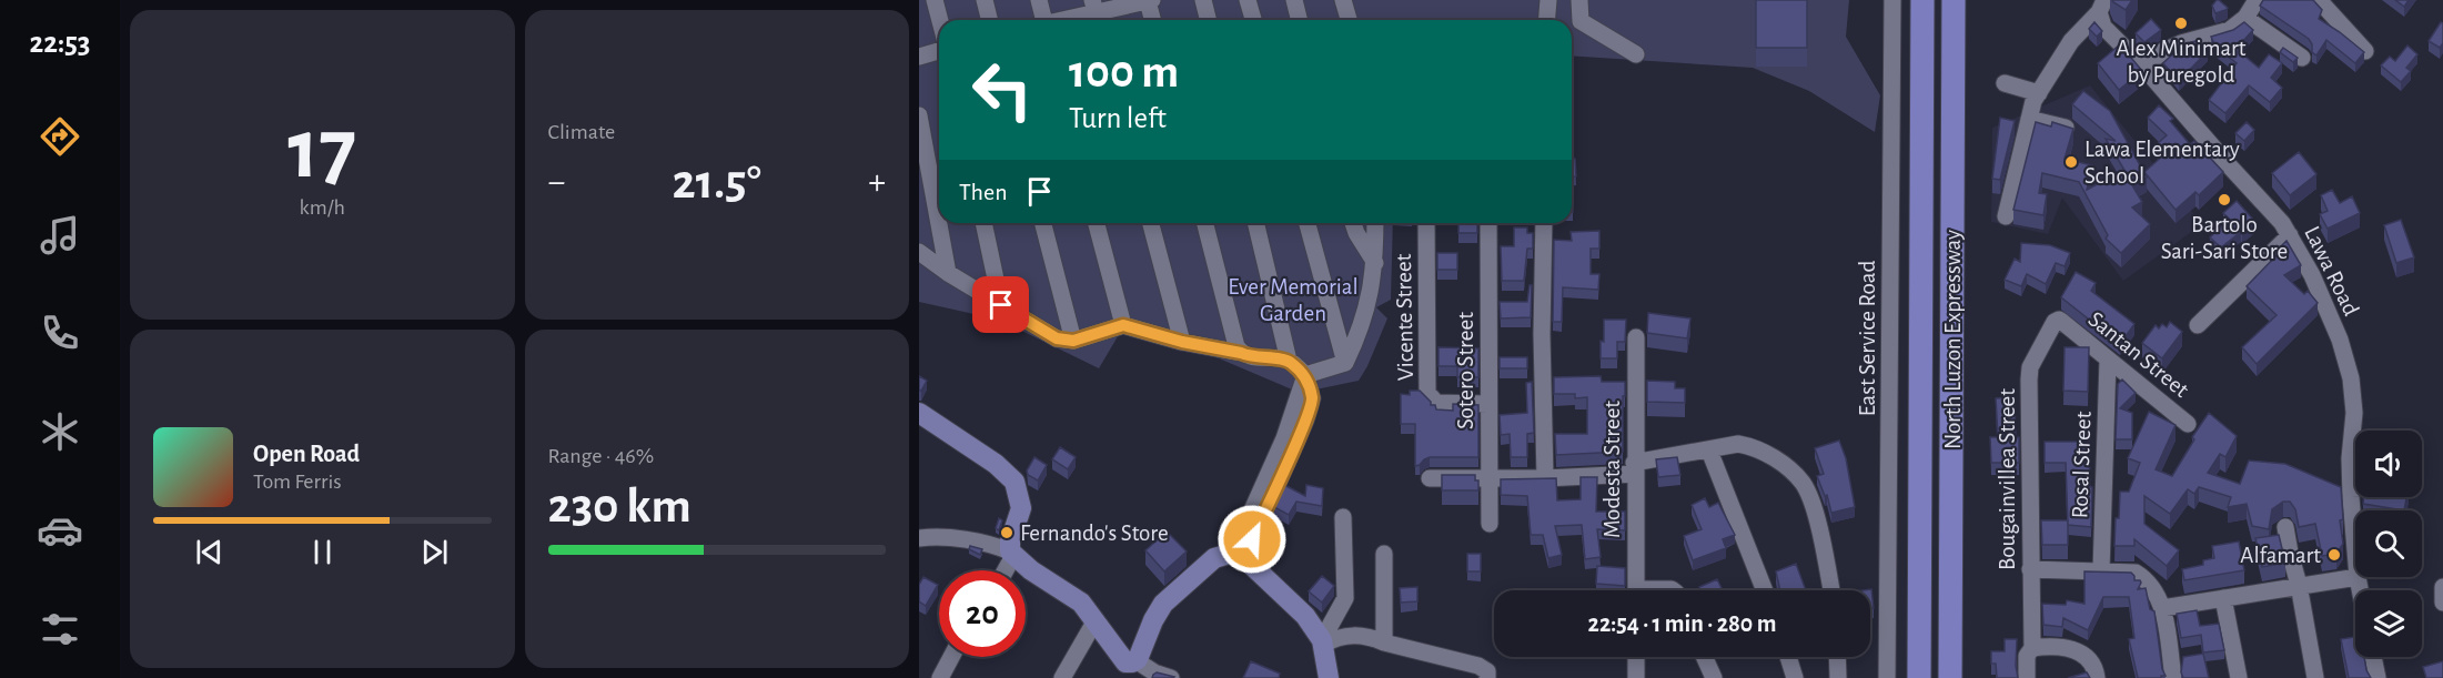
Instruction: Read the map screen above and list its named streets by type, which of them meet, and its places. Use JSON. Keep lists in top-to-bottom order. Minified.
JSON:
{"streets":{"highway":["North Luzon Expressway"],"street":["Lawa Road","Vicente Street","East Service Road","Santan Street","Sotero Street","Rosal Street","Modesta Street","Bougainvillea Street"]},"crossings":[["Vicente Street","Sotero Street"],["Santan Street","Rosal Street"],["Santan Street","Bougainvillea Street"]],"parks":["Ever Memorial Garden"],"places":["Alex Minimart by Puregold","Lawa Elementary School","Bartolo Sari-Sari Store","Fernando's Store","Alfamart"],"page":{"tabs":"22:53","tile":[["17","km/h"],"Climate",["Range · 46%","230 km"]],"turn":["100 m","Turn left"],"heat":["−","21.5°","+"],"then":"Then","song":["Open Road","Tom Ferris"],"limit":"20","trip":"22:54 · 1 min · 280 m"}}
